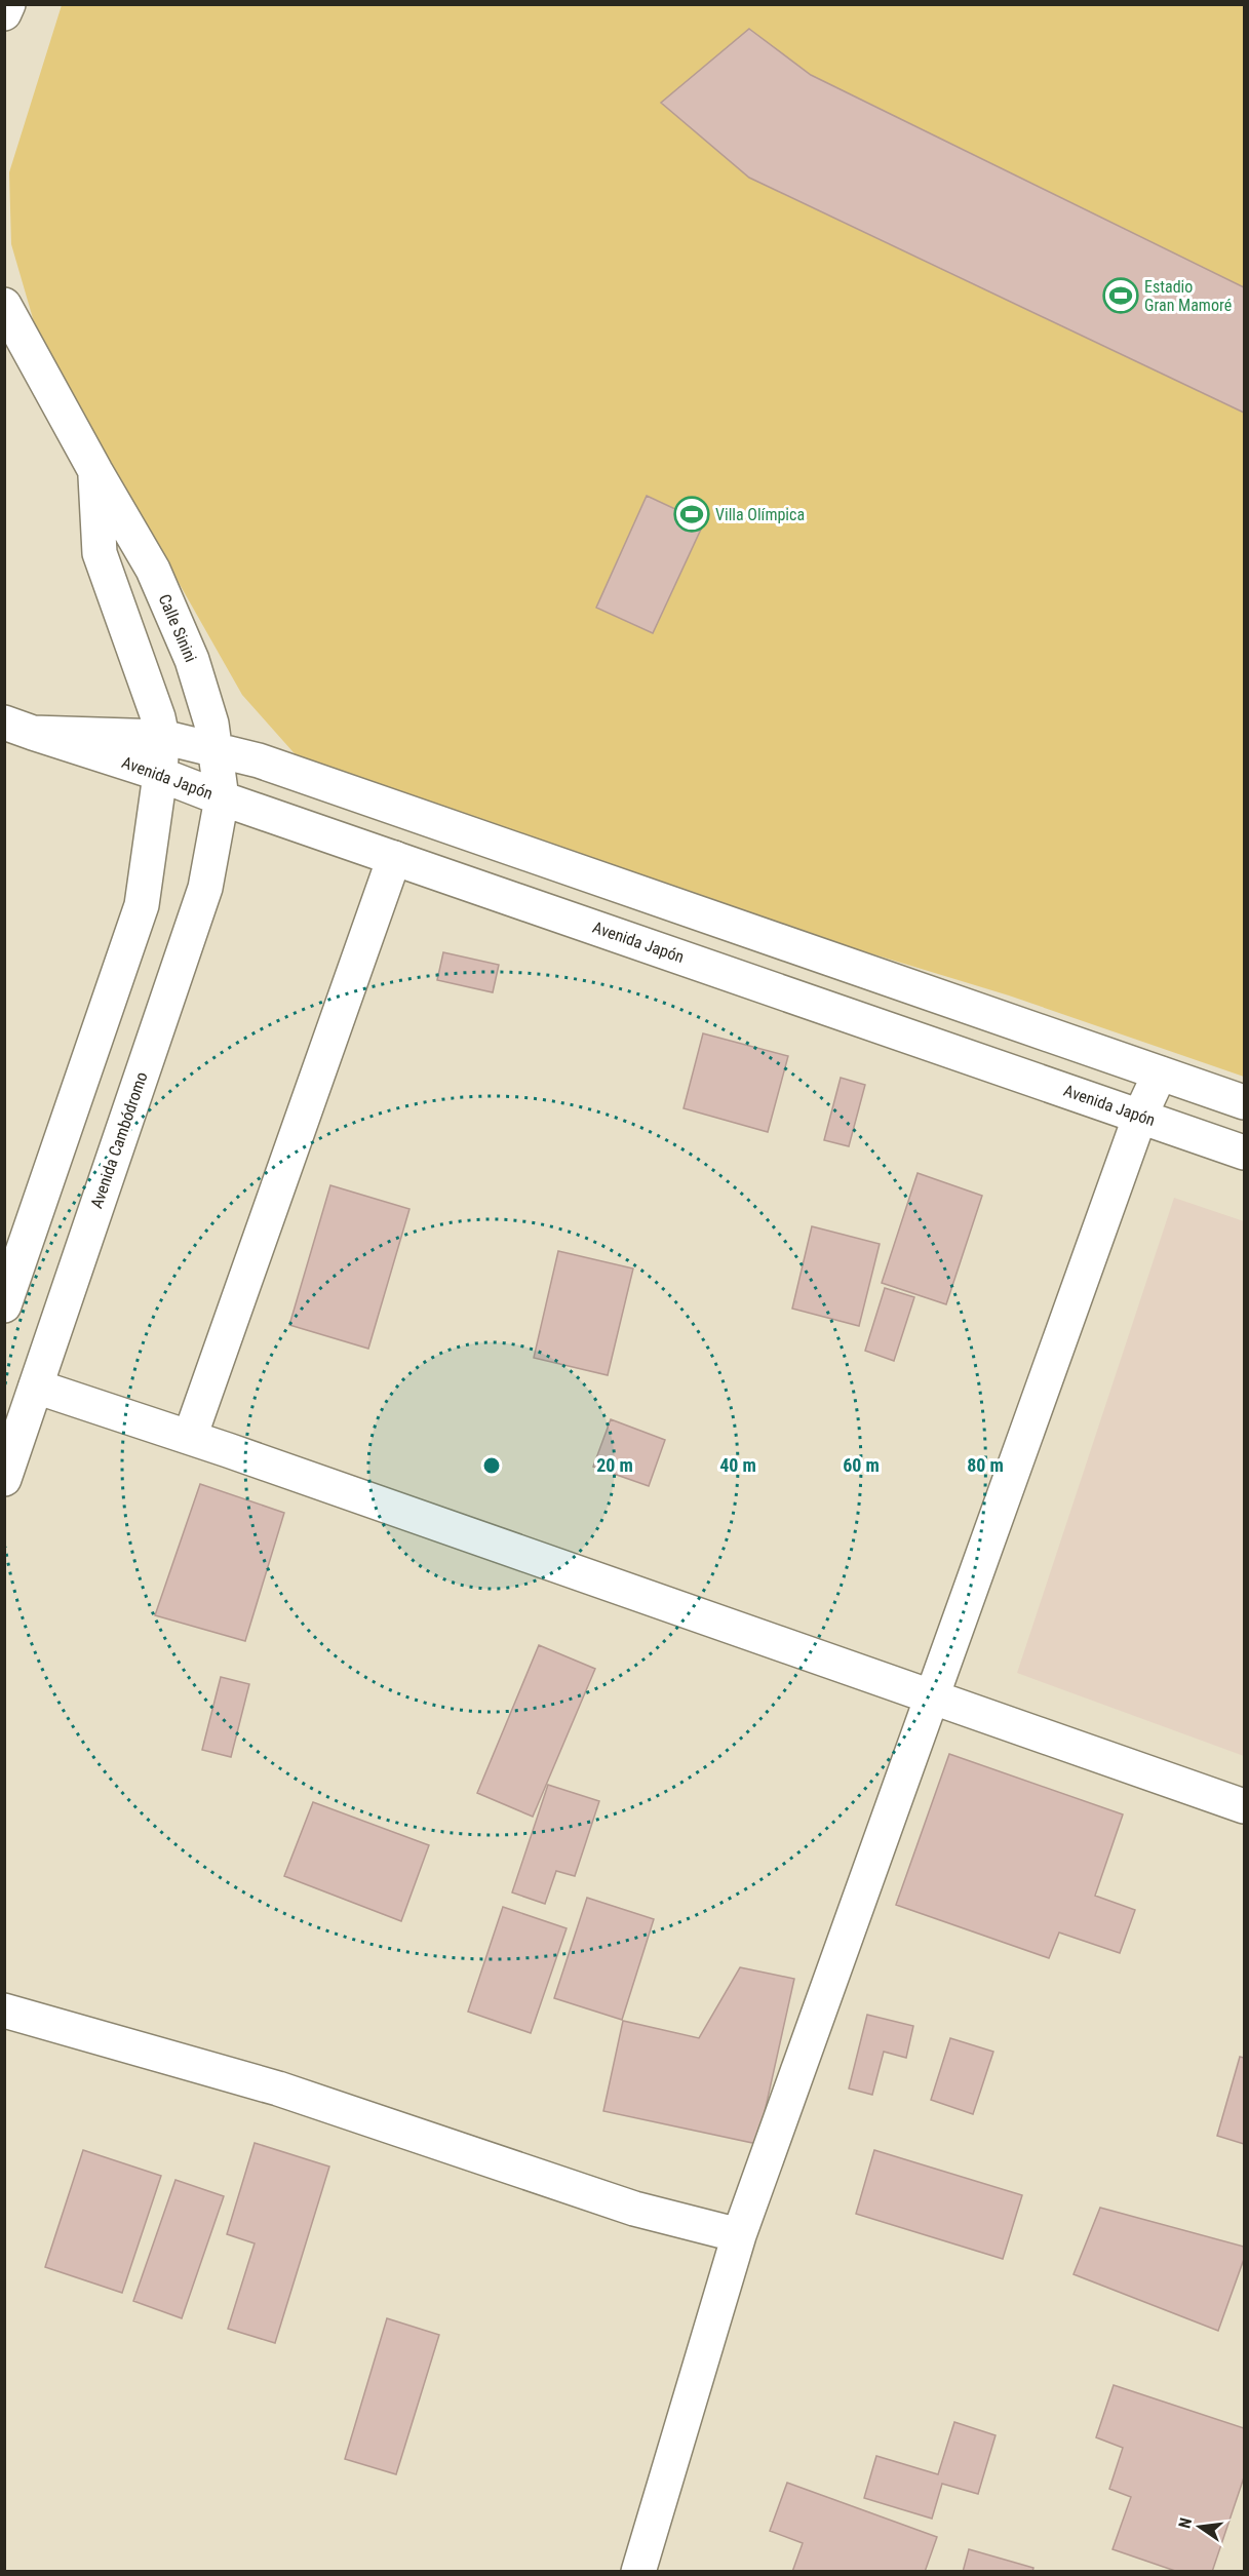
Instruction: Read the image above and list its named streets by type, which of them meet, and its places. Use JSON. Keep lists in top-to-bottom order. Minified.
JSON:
{"streets":{"street":["Calle Sinini","Avenida Japón","Avenida Cambódromo"]},"crossings":[["Calle Sinini","Avenida Japón"],["Calle Sinini","Avenida Cambódromo"],["Avenida Japón","Avenida Cambódromo"]],"places":{"sports":["Estadio Gran Mamoré","Villa Olímpica"]},"north":"left","rings":["20 m","40 m","60 m","80 m"]}
